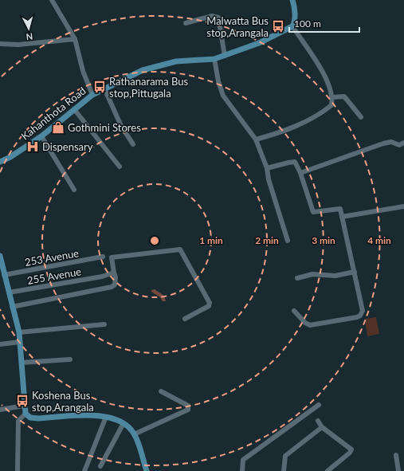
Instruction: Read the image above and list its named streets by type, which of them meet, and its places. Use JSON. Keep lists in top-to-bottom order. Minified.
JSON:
{"streets":{"main road":["Kahanthota Road"],"street":["253 Avenue","255 Avenue"]},"places":{"bus stop":["Malwatta Bus stop,Arangala","Rathanarama Bus stop,Pittugala","Koshena Bus stop,Arangala"],"shop":["Gothmini Stores"],"hospital":["Dispensary"]},"scale_bar":"100 m","north":"bottom","rings":["1 min","2 min","3 min","4 min"]}
